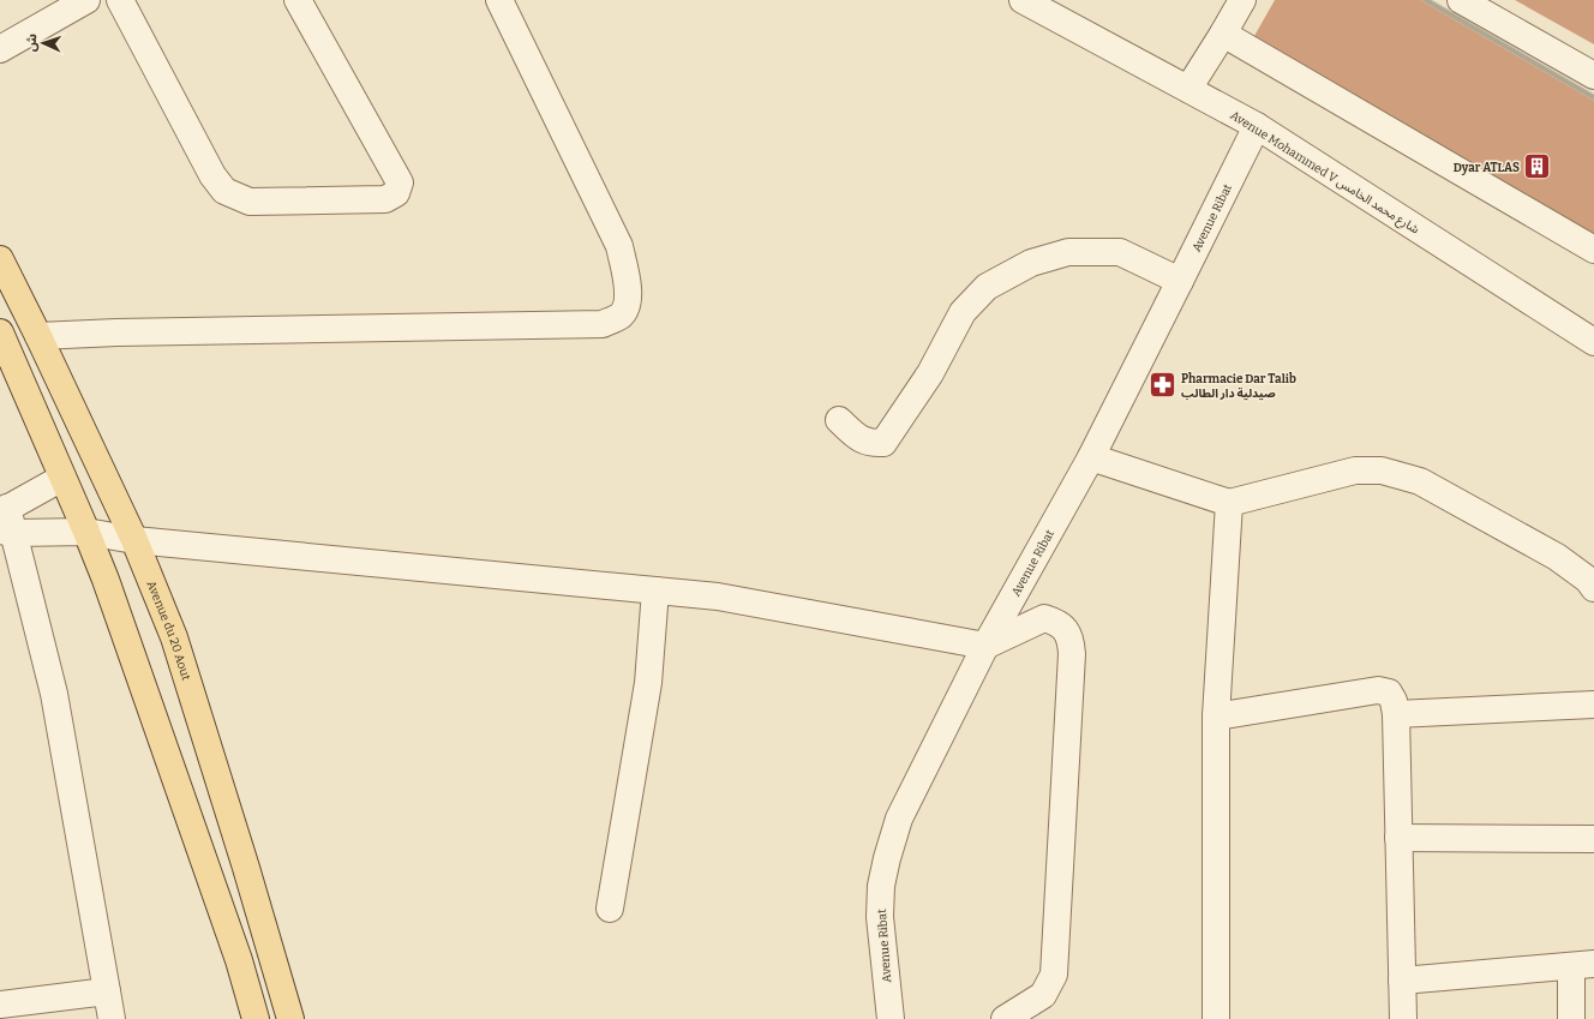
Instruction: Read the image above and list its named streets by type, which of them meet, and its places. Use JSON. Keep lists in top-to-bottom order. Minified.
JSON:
{"streets":{"main road":["Avenue du 20 Aout"],"street":["Avenue Mohammed V شارع محمد الخامس","Avenue Ribat"]},"crossings":[["Avenue Mohammed V شارع محمد الخامس","Avenue Ribat"]],"places":{"building":["Dyar ATLAS"],"pharmacy":["Pharmacie Dar Talib صيدلية دار الطالب"]},"north":"left"}
